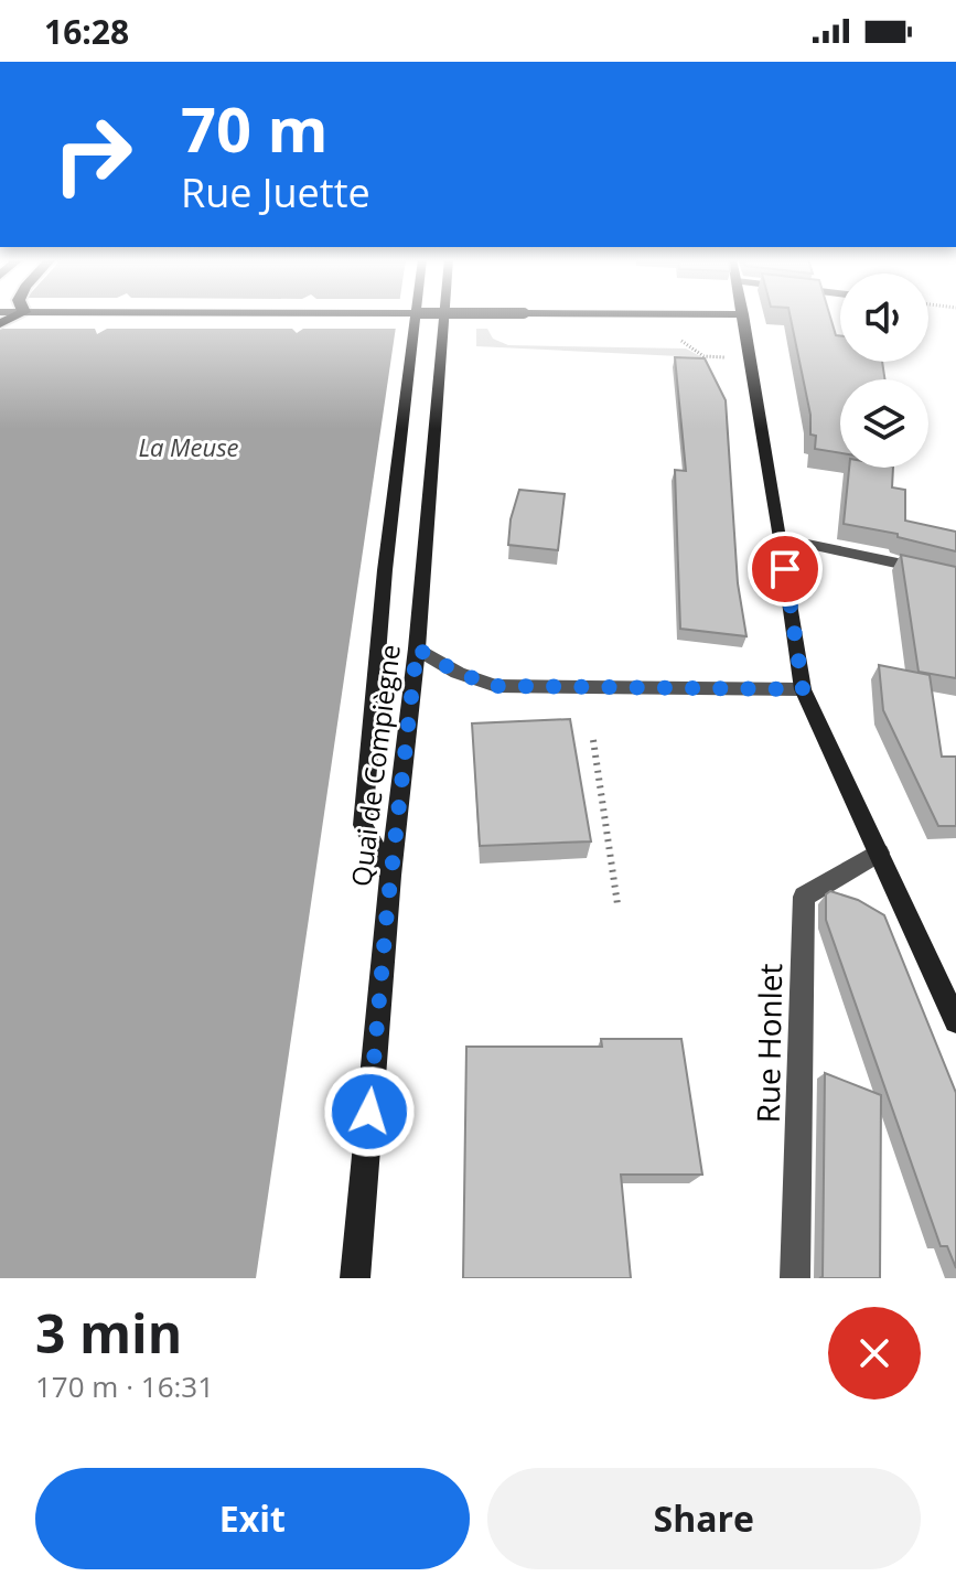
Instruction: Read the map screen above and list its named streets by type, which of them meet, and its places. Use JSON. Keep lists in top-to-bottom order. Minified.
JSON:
{"streets":{"main road":["Quai de Compiègne"],"street":["Rue Honlet"]},"water":["La Meuse"],"page":{"status":"16:28","turn":["70 m","Rue Juette"],"heading":["3 min","170 m · 16:31"],"buttons":["Exit","Share"]}}
